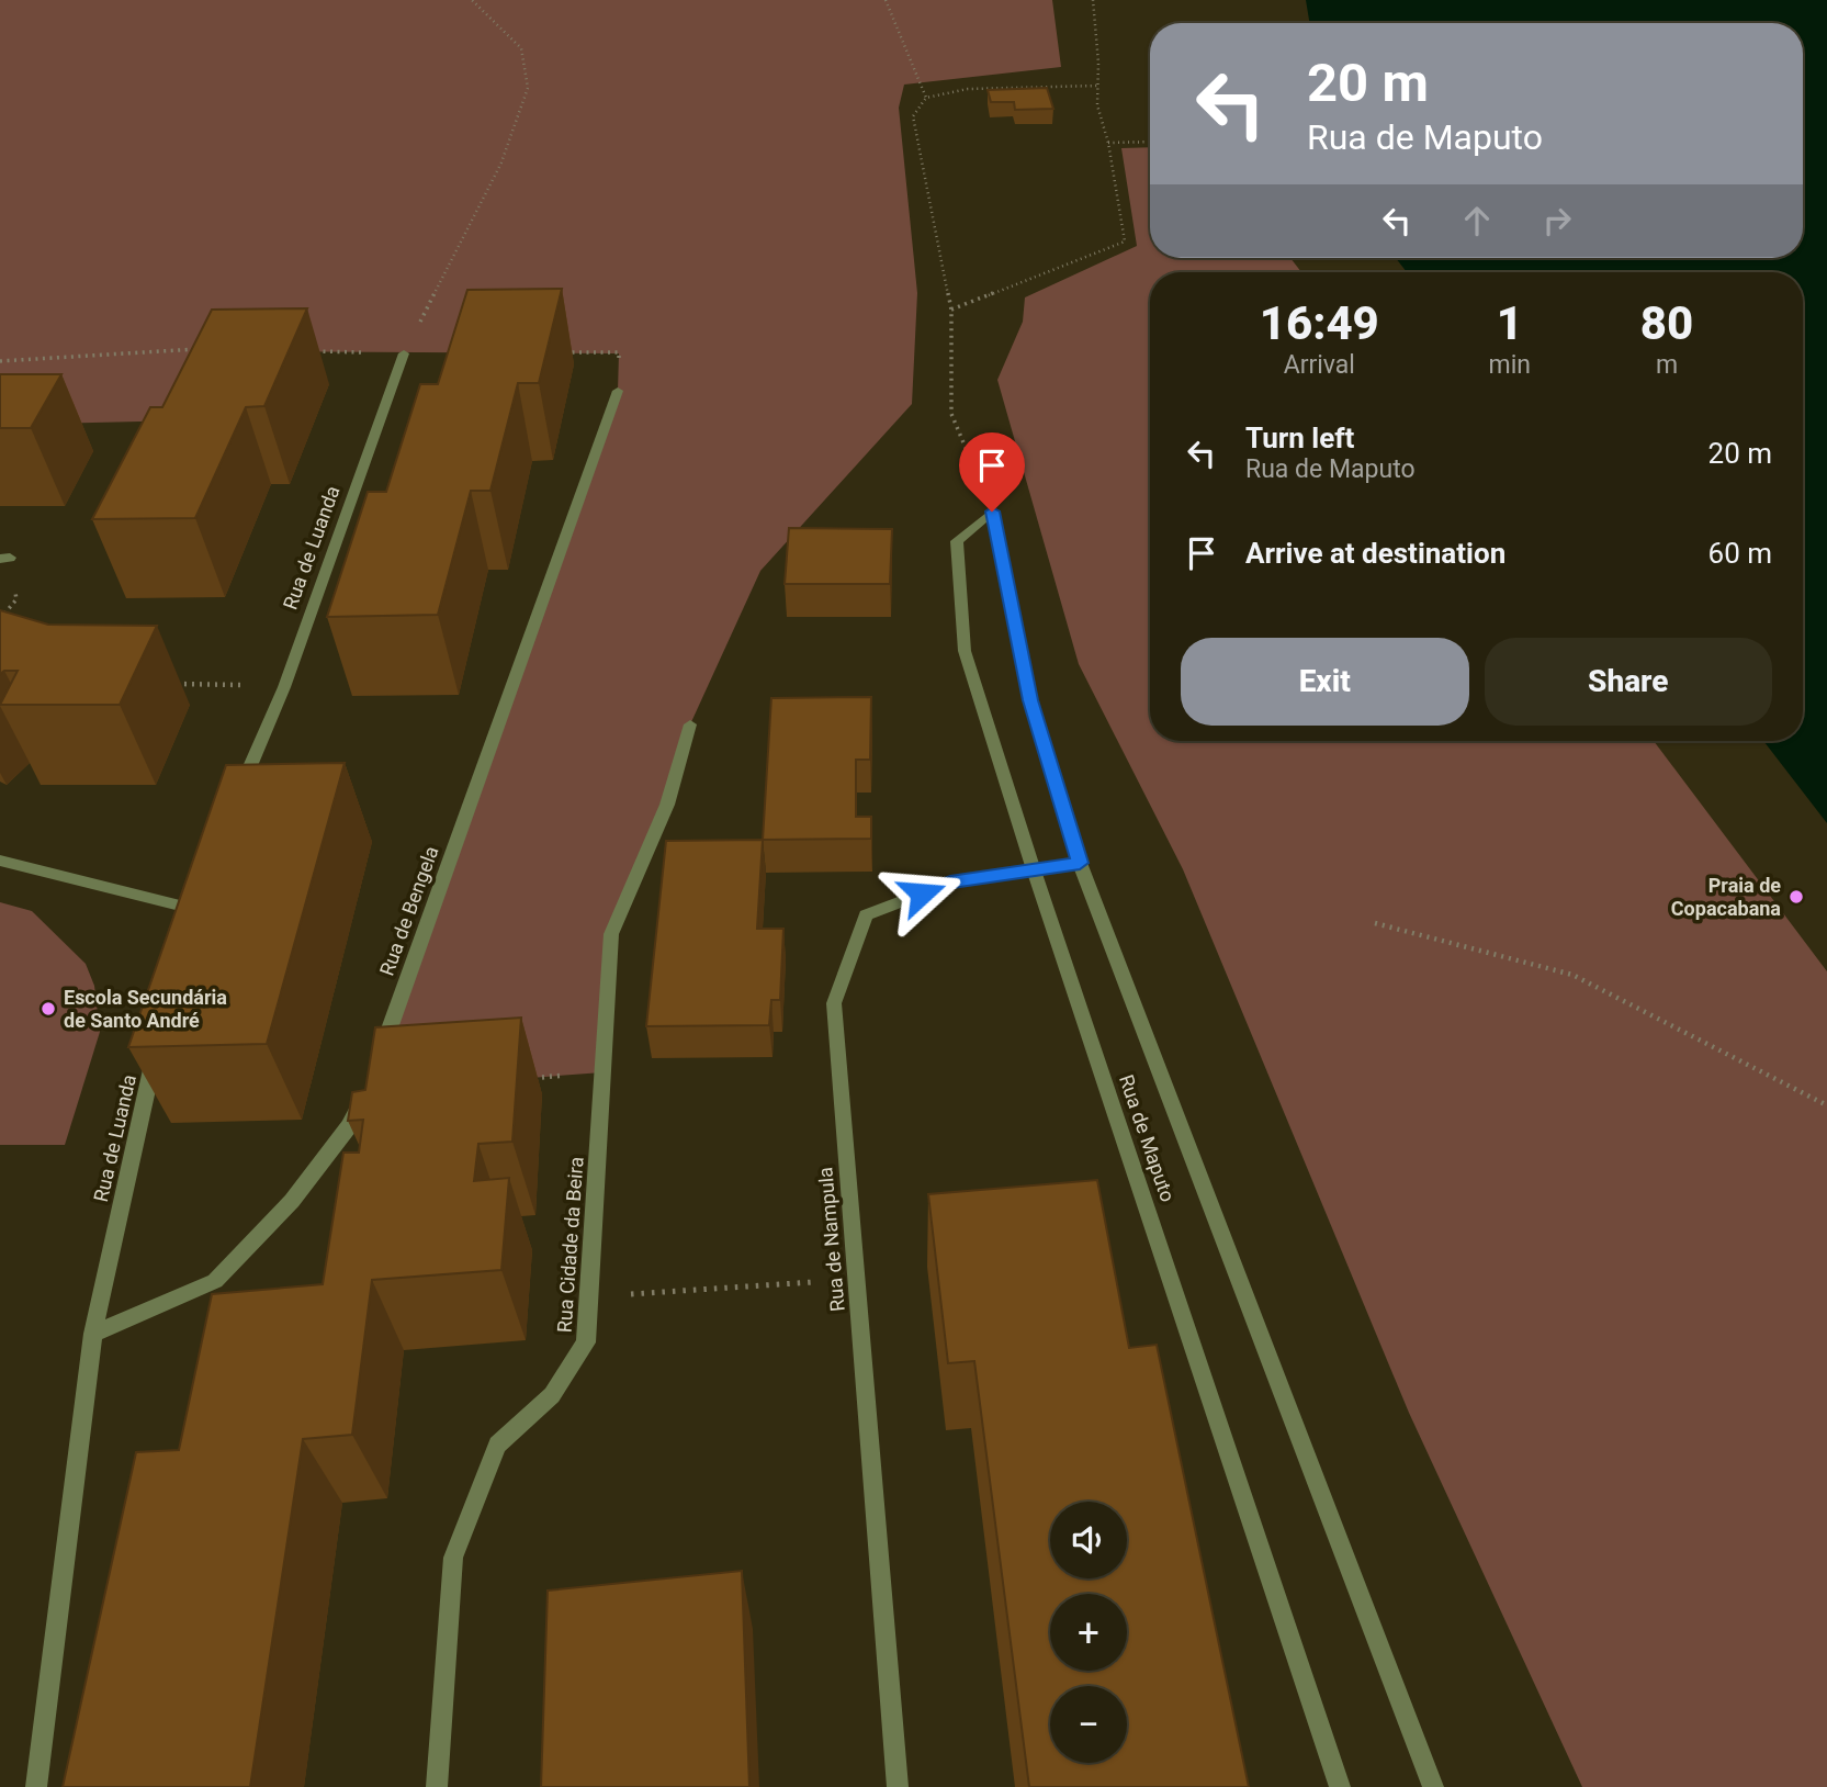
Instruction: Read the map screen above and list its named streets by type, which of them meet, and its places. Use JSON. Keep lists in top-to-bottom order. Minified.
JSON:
{"streets":{"street":["Rua de Luanda","Rua de Bengela","Rua de Maputo","Rua de Nampula","Rua Cidade da Beira"]},"crossings":[["Rua de Maputo","Rua de Nampula"]],"places":["Praia de Copacabana","Escola Secundária de Santo André"],"page":{"turn":["20 m","Rua de Maputo"],"eta":["16:49","Arrival","1","min","80","m"],"list":[{"name":"Turn left","note":"Rua de Maputo","value":"20 m"},{"name":"Arrive at destination","value":"60 m"}],"buttons":["Exit","Share"],"map_buttons":["+","−"]}}
